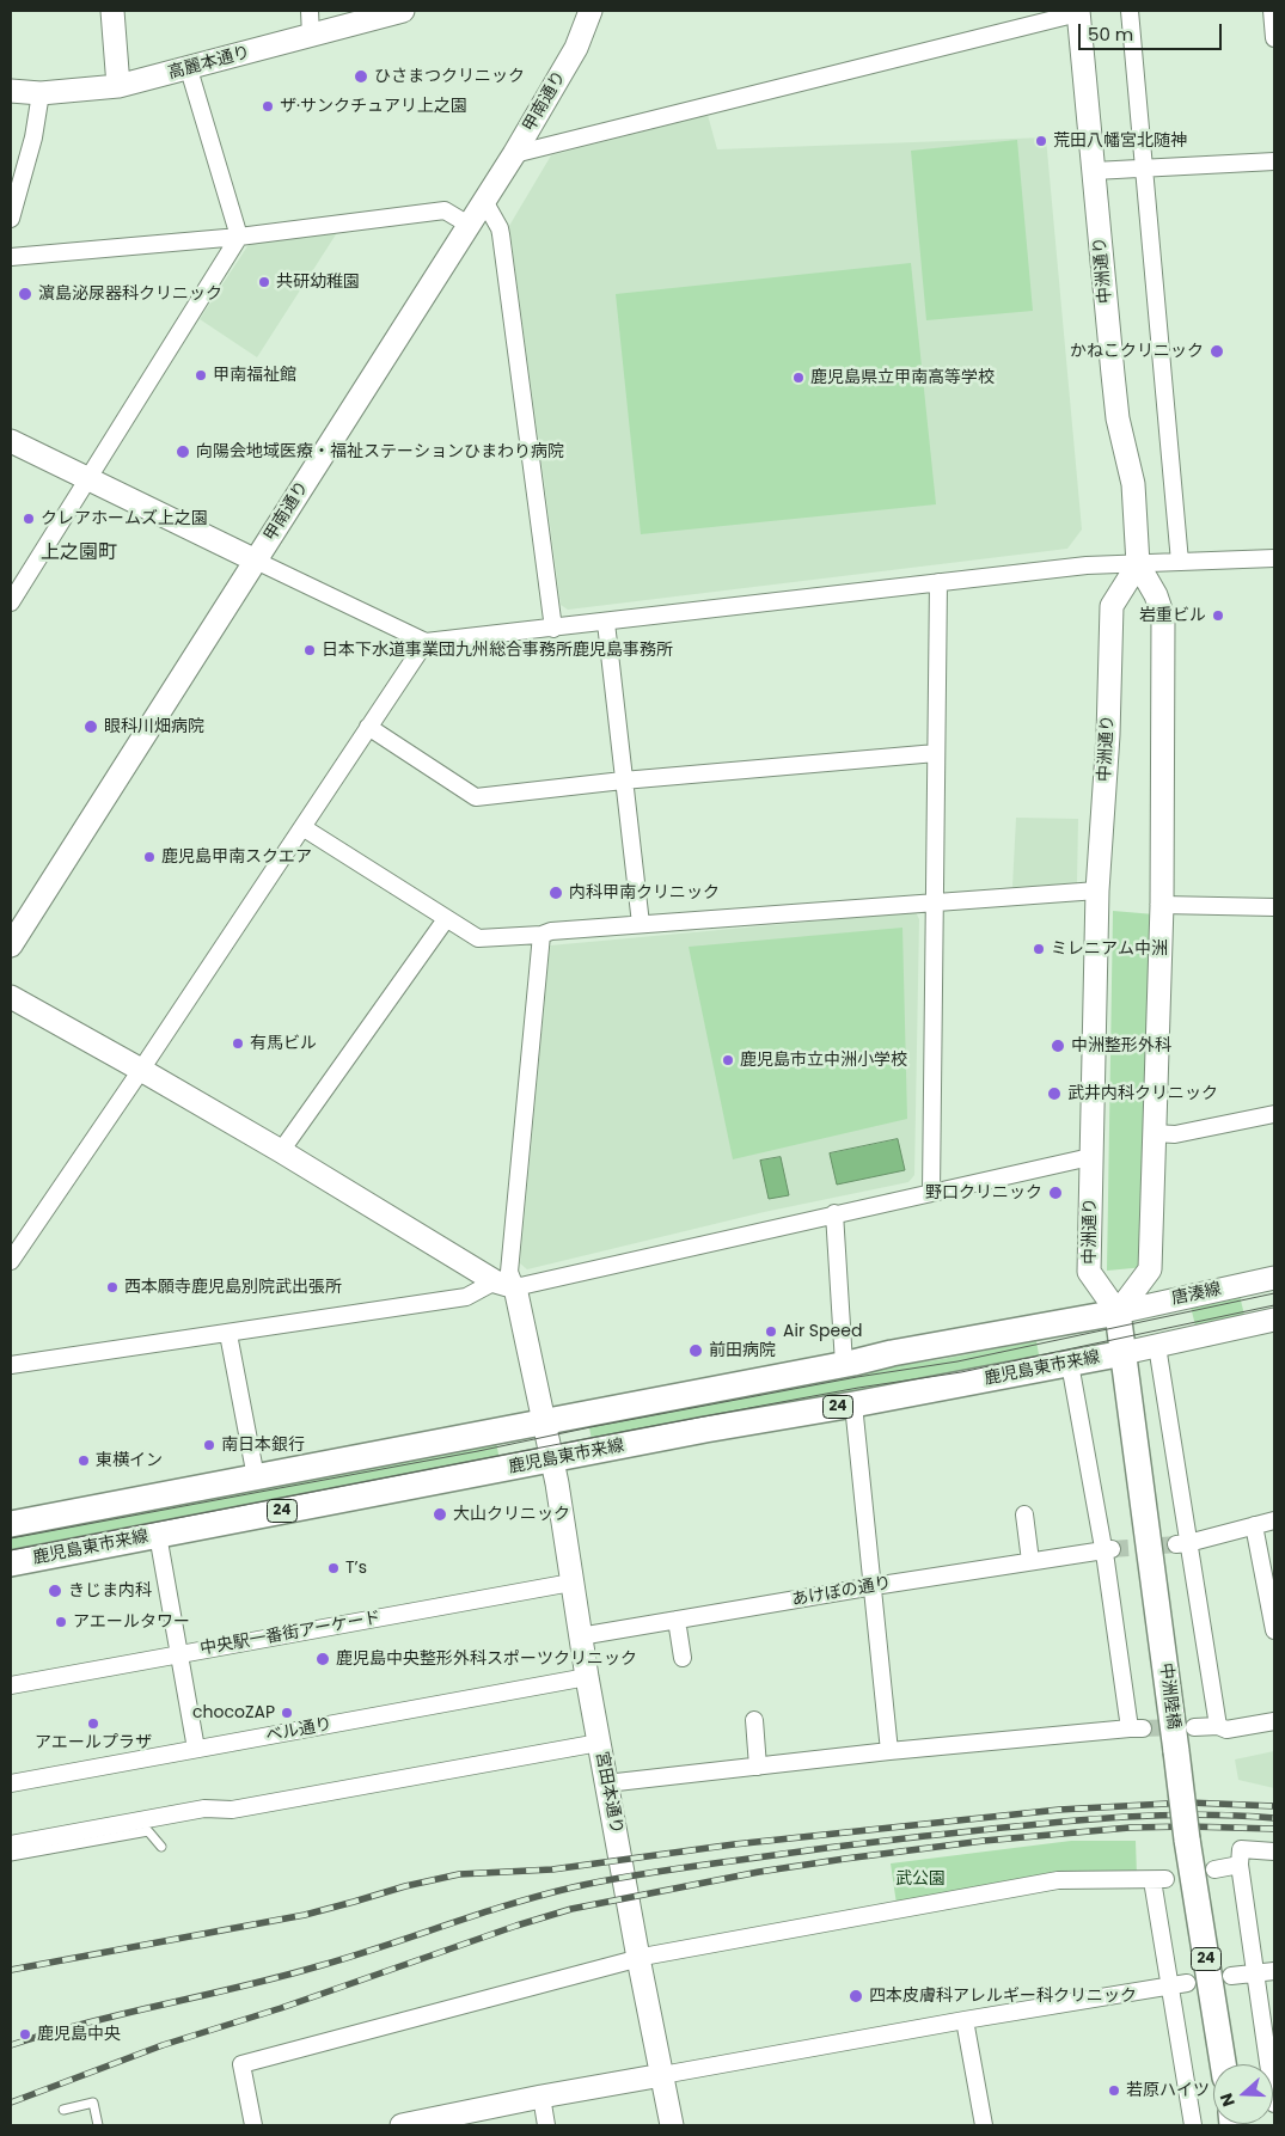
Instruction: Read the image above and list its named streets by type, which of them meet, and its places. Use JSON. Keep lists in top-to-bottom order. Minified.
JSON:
{"streets":{"main road":["鹿児島東市来線","24","中洲陸橋"],"street":["高麗本通り","甲南通り","中洲通り","唐湊線","あけぼの通り","中央駅一番街アーケード","ベル通り","宮田本通り"]},"crossings":[["中洲通り","唐湊線"],["中洲通り","24"],["中洲通り","中洲陸橋"],["唐湊線","24"],["唐湊線","中洲陸橋"],["鹿児島東市来線","中洲陸橋"],["鹿児島東市来線","宮田本通り"],["24","中洲陸橋"],["24","宮田本通り"],["あけぼの通り","宮田本通り"],["中央駅一番街アーケード","宮田本通り"],["ベル通り","宮田本通り"]],"districts":["上之園町"],"parks":["武公園"],"places":["ひさまつクリニック","ザ·サンクチュアリ上之園","荒田八幡宮北随神","共研幼稚園","濵島泌尿器科クリニック","かねこクリニック","甲南福祉館","鹿児島県立甲南高等学校","向陽会地域医療・福祉ステーションひまわり病院","クレアホームズ上之園","岩重ビル","日本下水道事業団九州総合事務所鹿児島事務所","眼科川畑病院","鹿児島甲南スクエア","内科甲南クリニック","ミレニアム中洲","有馬ビル","中洲整形外科","鹿児島市立中洲小学校","武井内科クリニック","野口クリニック","西本願寺鹿児島別院武出張所","Air Speed","前田病院","南日本銀行","東横イン","大山クリニック","T’s","きじま内科","アエールタワー","鹿児島中央整形外科スポーツクリニック","chocoZAP","アエールプラザ","四本皮膚科アレルギー科クリニック","鹿児島中央","若原ハイツ"],"scale_bar":"50 m","north":"left"}
